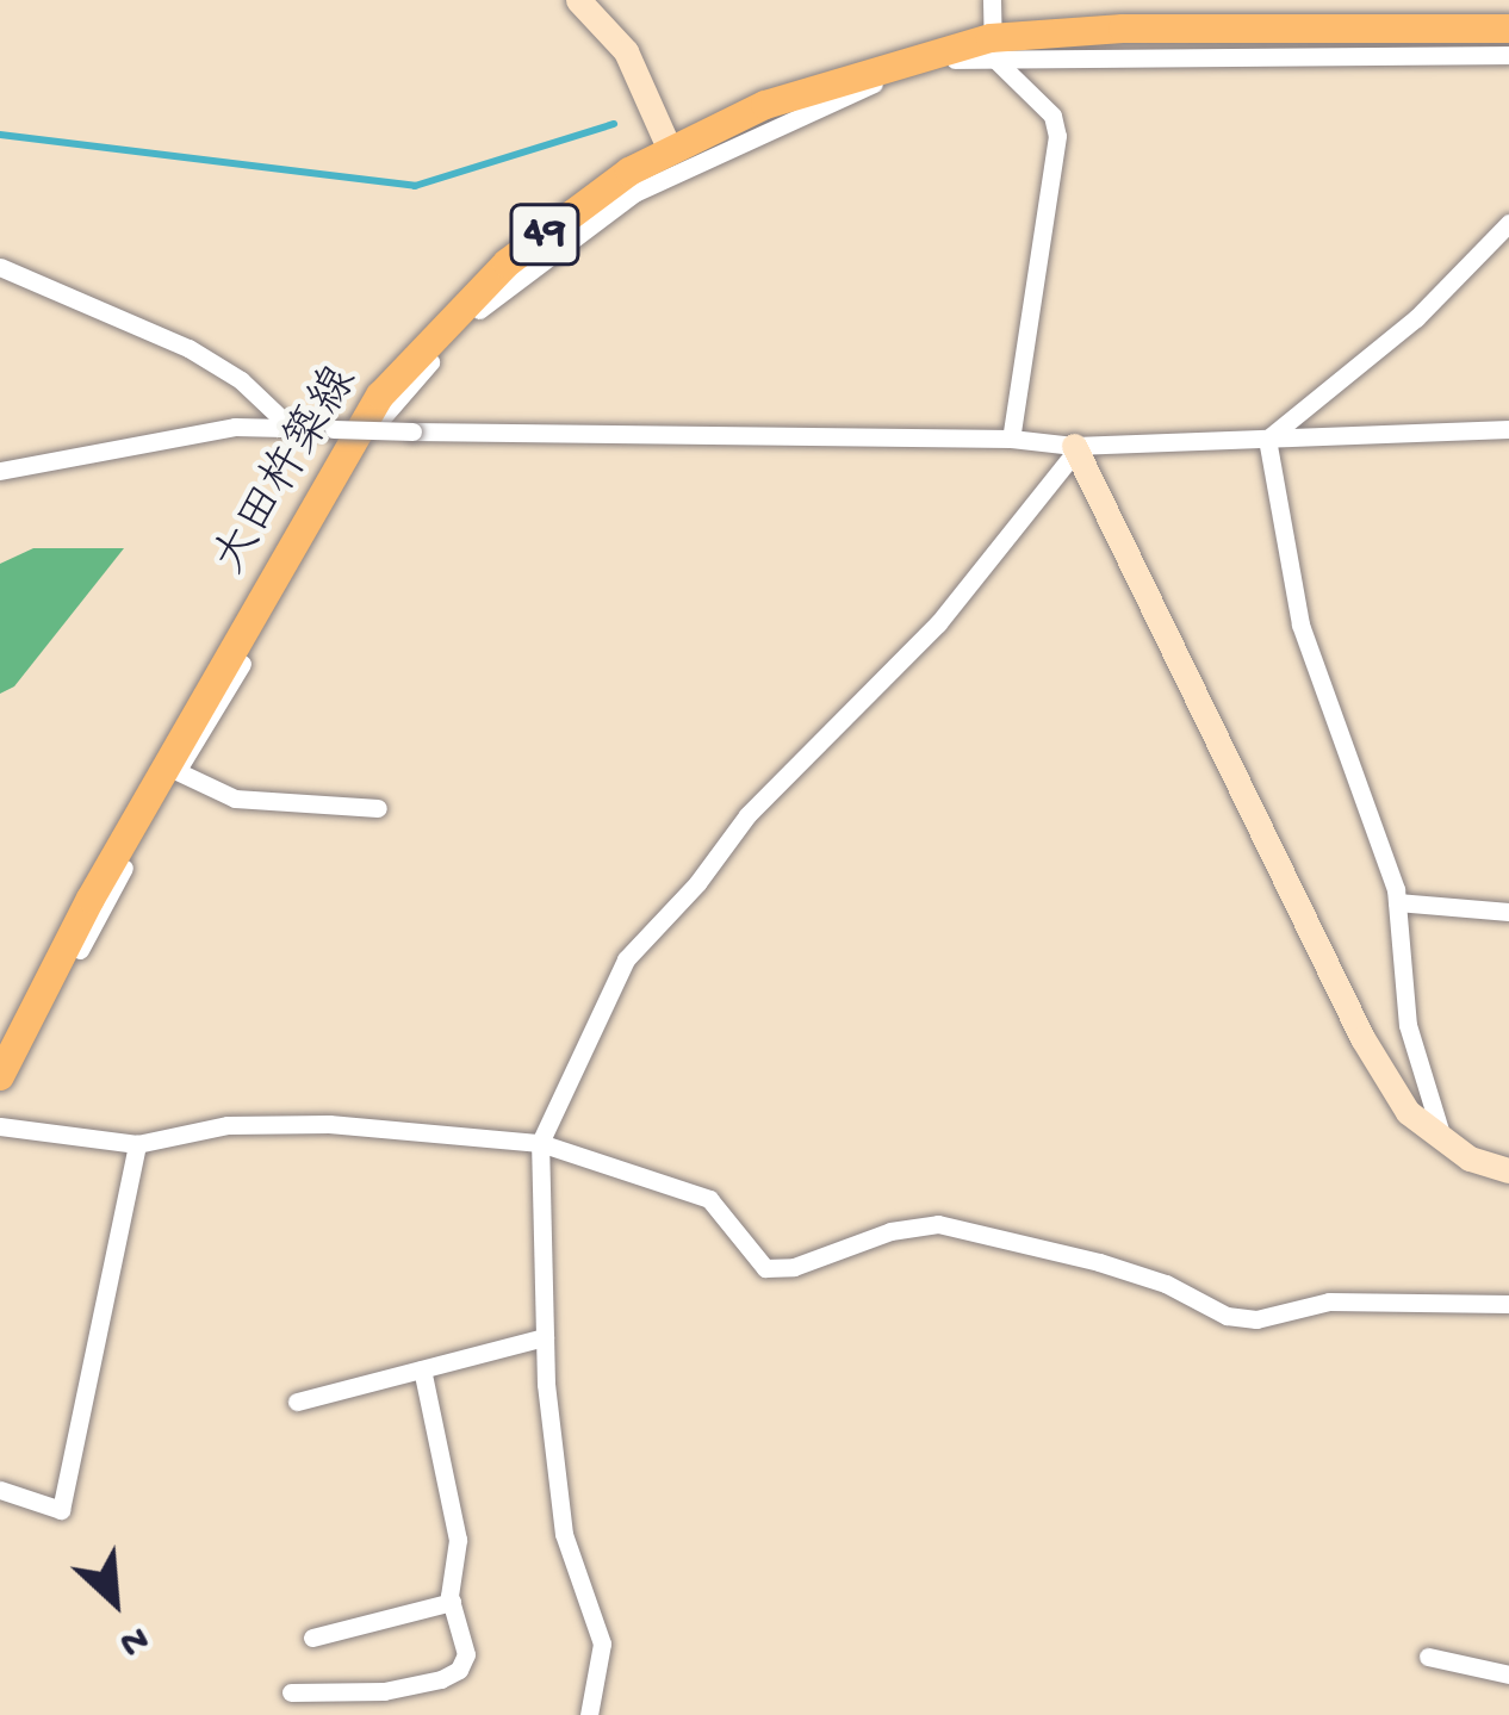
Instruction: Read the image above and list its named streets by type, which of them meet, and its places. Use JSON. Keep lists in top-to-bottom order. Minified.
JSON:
{"streets":{"main road":["49","大田杵築線"]},"north":"bottom right"}
